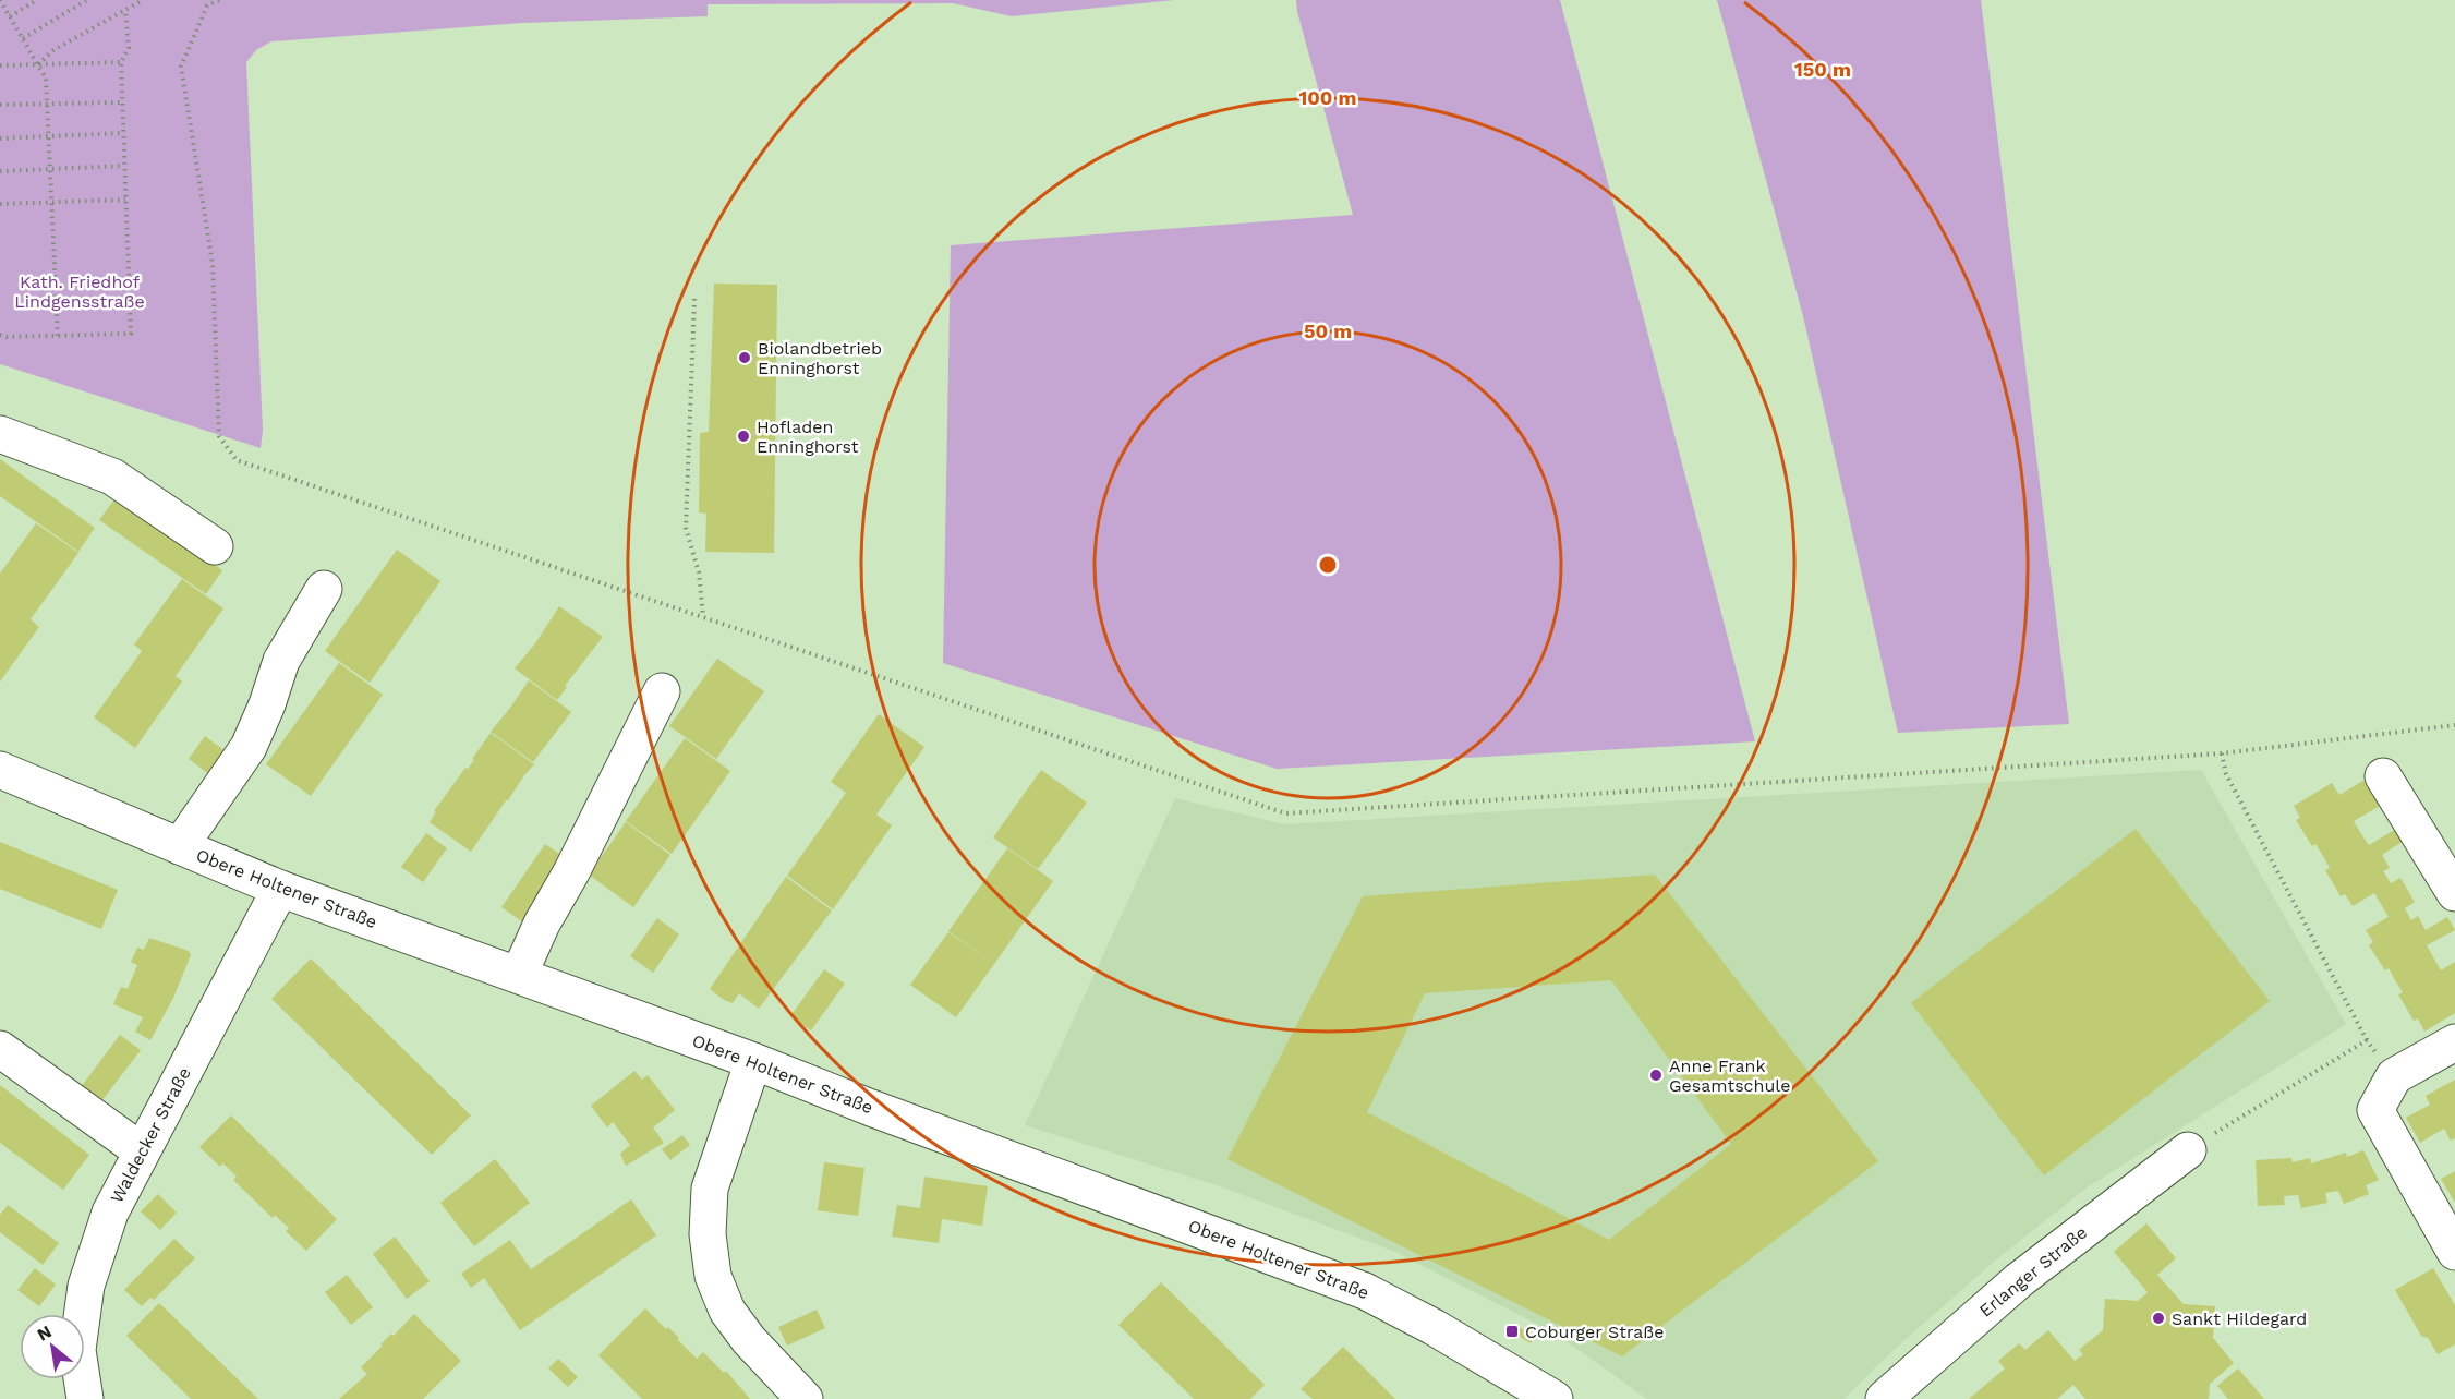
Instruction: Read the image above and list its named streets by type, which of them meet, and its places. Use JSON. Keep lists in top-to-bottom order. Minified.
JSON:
{"streets":{"street":["Obere Holtener Straße","Waldecker Straße","Erlanger Straße"]},"crossings":[["Obere Holtener Straße","Waldecker Straße"]],"parks":["Kath. Friedhof Lindgensstraße"],"places":{"other":["Biolandbetrieb Enninghorst","Hofladen Enninghorst","Anne Frank Gesamtschule","Sankt Hildegard"],"transit":["Coburger Straße"]},"north":"top left","rings":["150 m","100 m","50 m"]}
